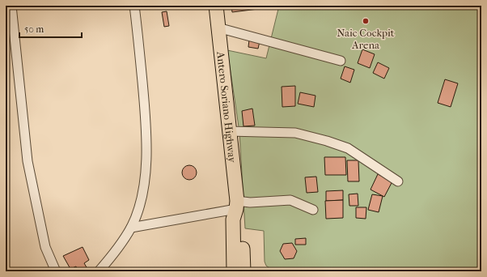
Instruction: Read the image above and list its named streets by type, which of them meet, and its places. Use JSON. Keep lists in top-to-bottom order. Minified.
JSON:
{"streets":{"main road":["Antero Soriano Highway"]},"places":["Naic Cockpit Arena"],"scale_bar":"50 m"}
